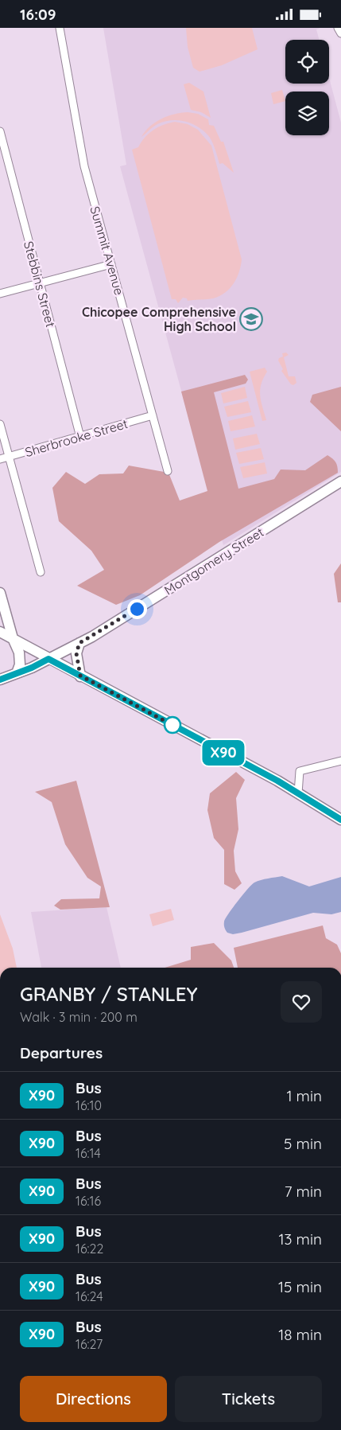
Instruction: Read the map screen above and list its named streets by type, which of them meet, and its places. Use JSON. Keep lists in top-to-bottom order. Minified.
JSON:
{"streets":{"main road":["Montgomery Street"],"street":["Summit Avenue","Stebbins Street","Sherbrooke Street"]},"crossings":[["Summit Avenue","Sherbrooke Street"],["Stebbins Street","Sherbrooke Street"]],"places":{"school or university":["Chicopee Comprehensive High School"]},"lines":["bus line X90"],"page":{"status":"16:09","on_map":"X90","heading":[["GRANBY / STANLEY","Walk · 3 min · 200 m"],"Departures"],"list":[{"mark":"X90","name":"Bus","note":"16:10","value":"1 min"},{"mark":"X90","name":"Bus","note":"16:14","value":"5 min"},{"mark":"X90","name":"Bus","note":"16:16","value":"7 min"},{"mark":"X90","name":"Bus","note":"16:22","value":"13 min"},{"mark":"X90","name":"Bus","note":"16:24","value":"15 min"},{"mark":"X90","name":"Bus","note":"16:27","value":"18 min"}],"buttons":["Directions","Tickets"]}}
